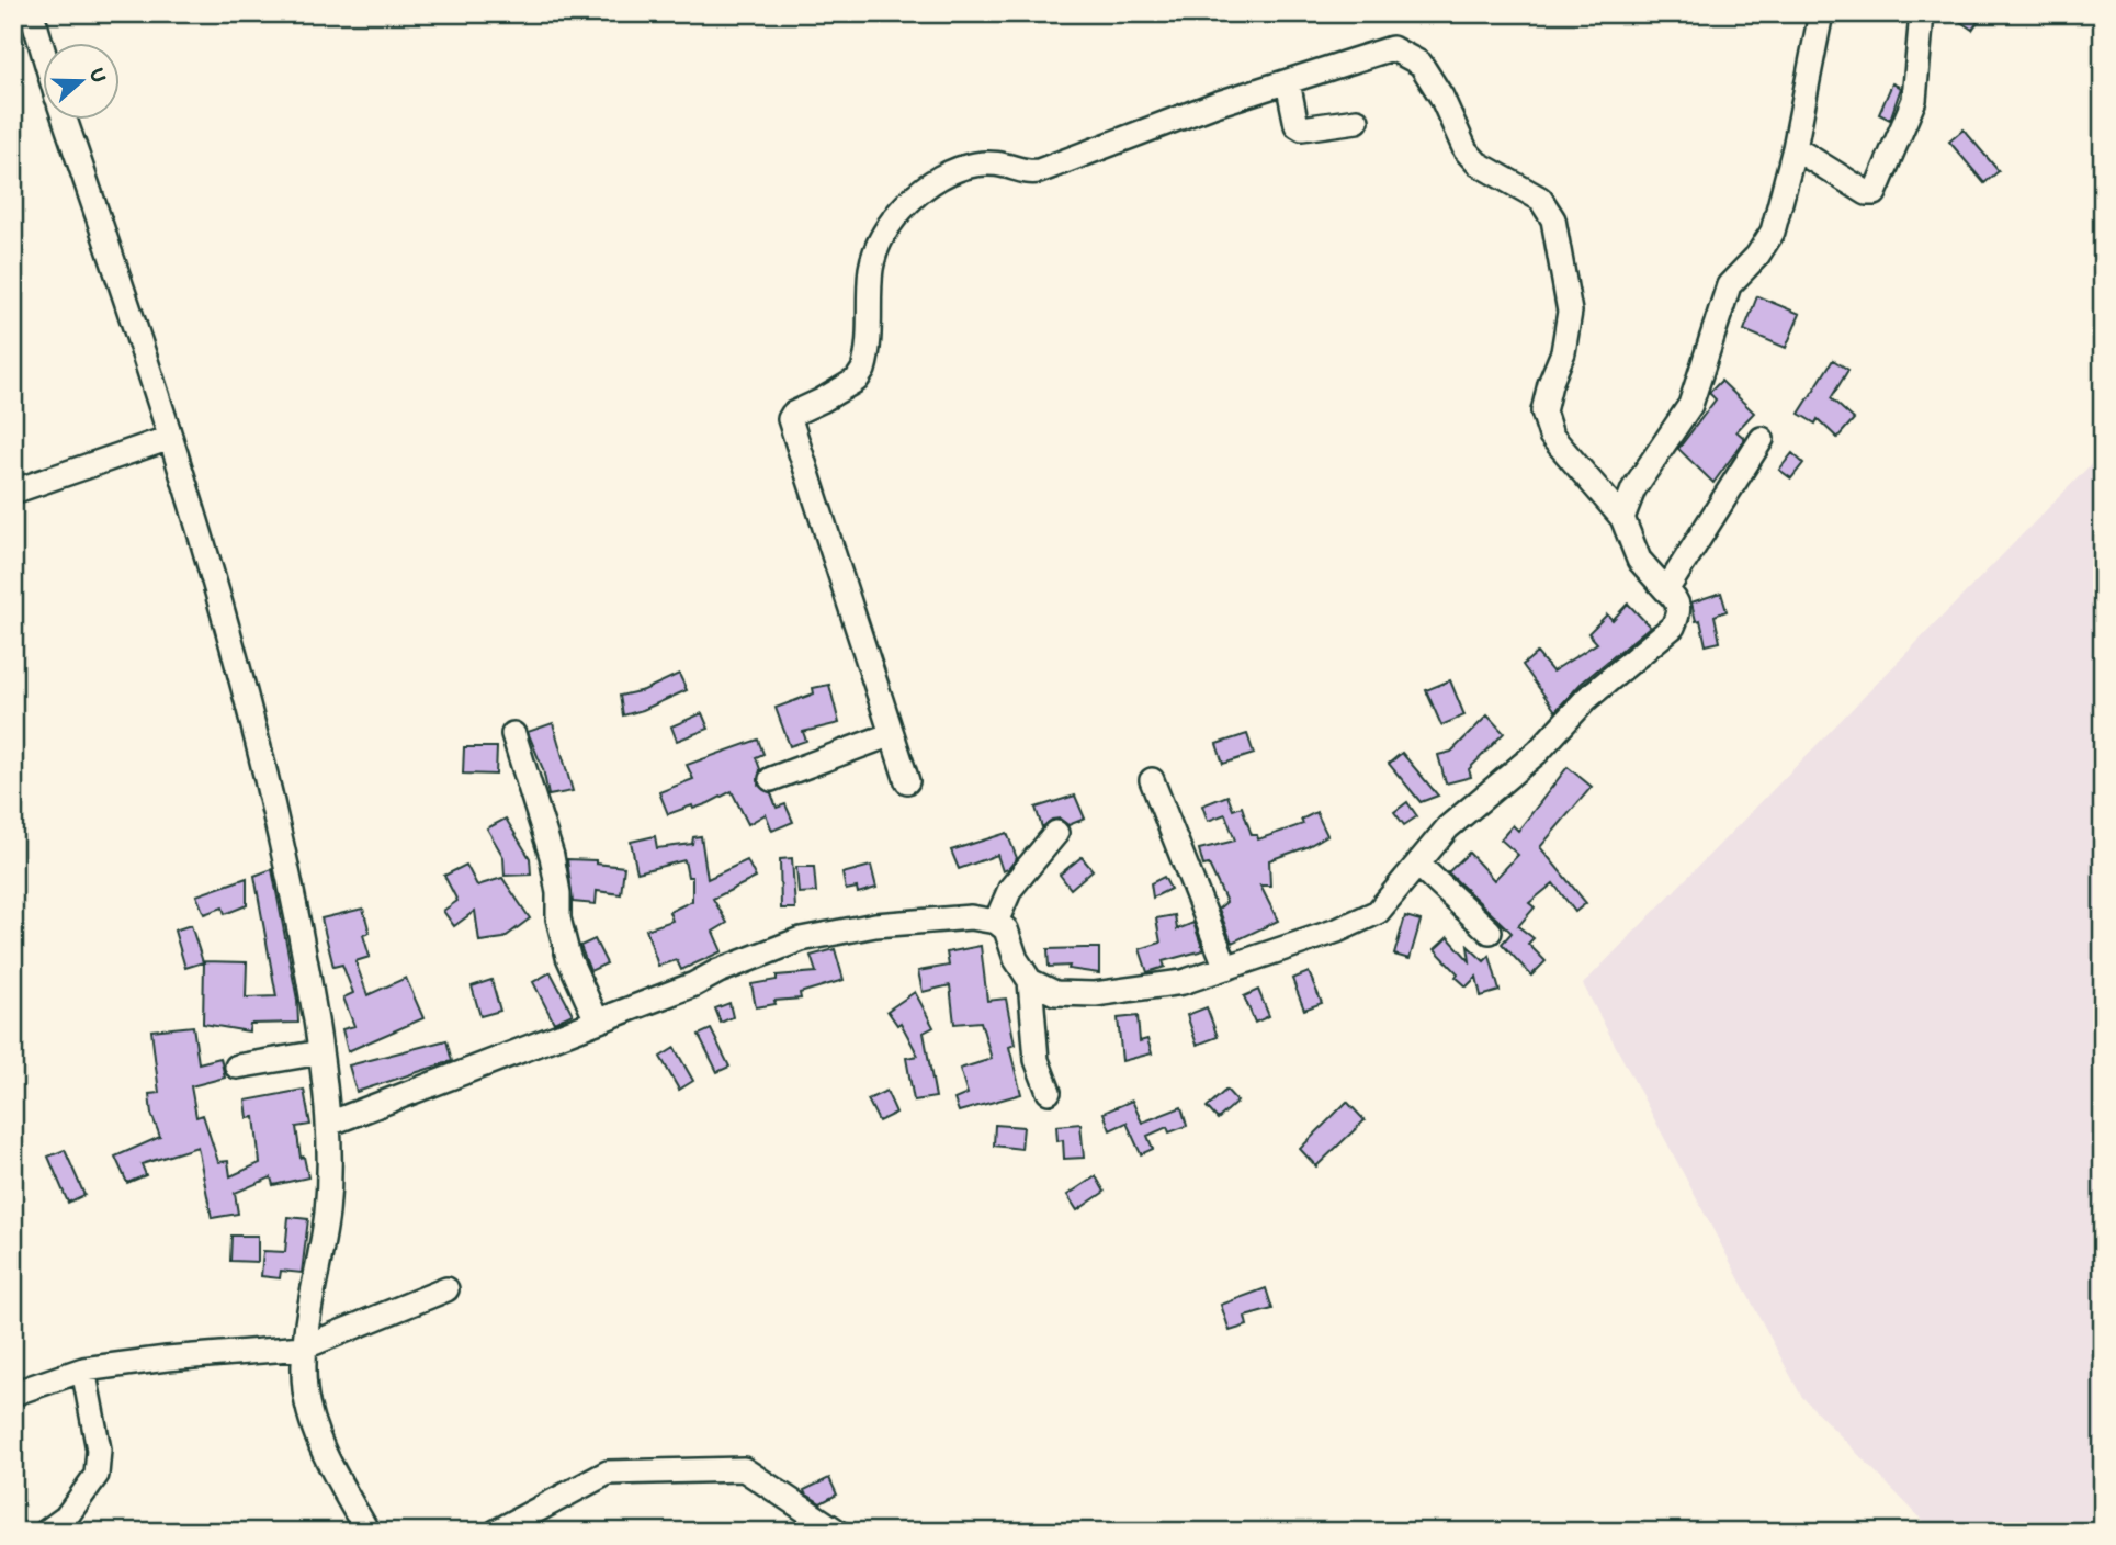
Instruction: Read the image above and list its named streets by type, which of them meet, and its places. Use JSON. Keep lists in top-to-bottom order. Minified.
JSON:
{"north":"right"}
